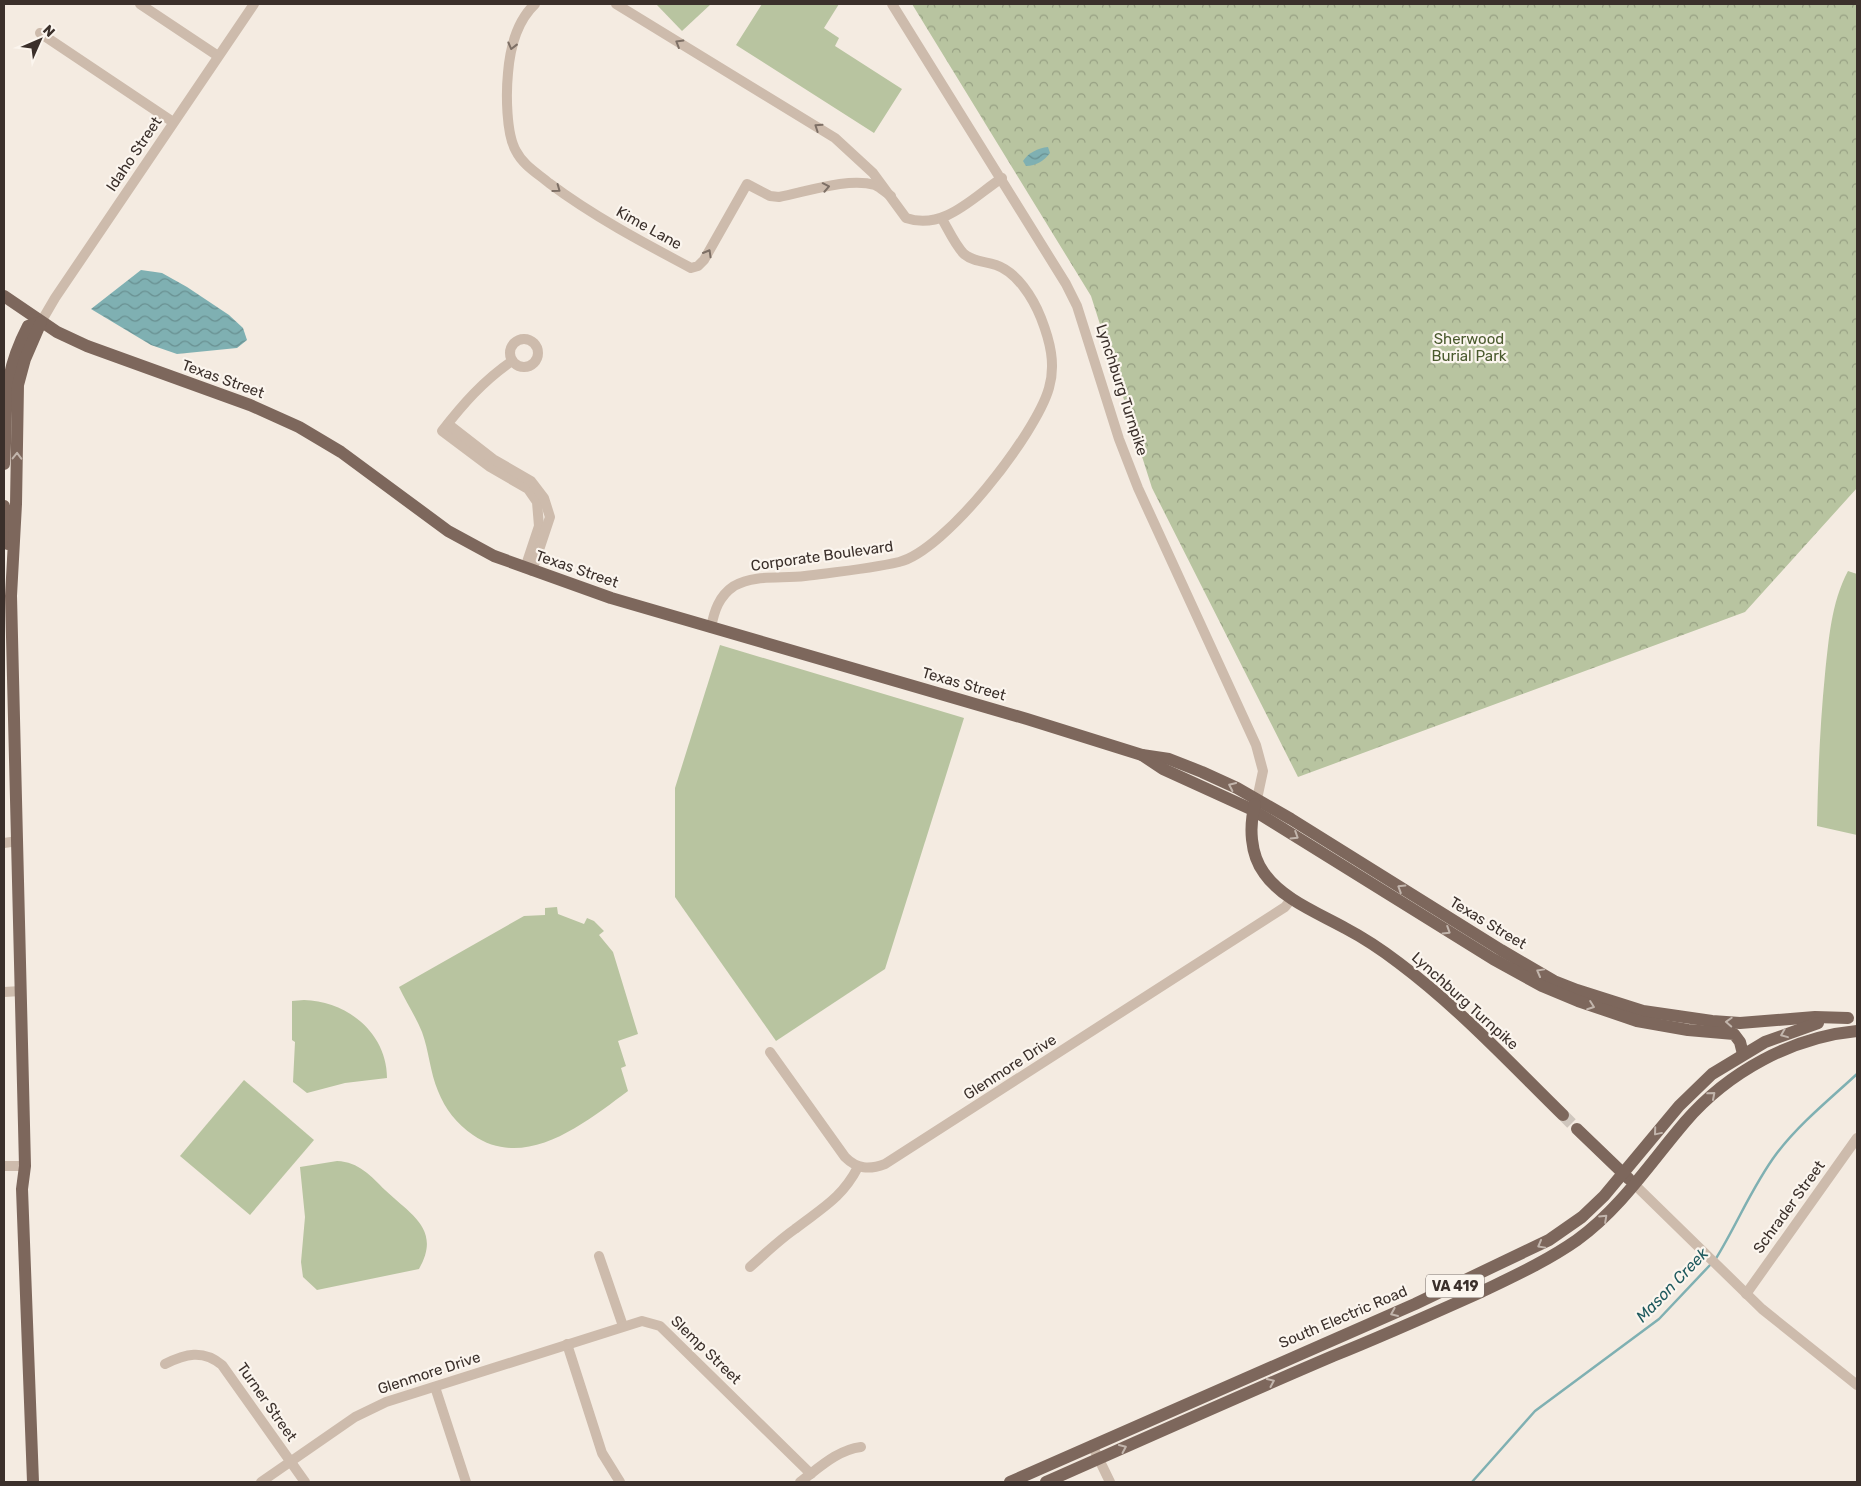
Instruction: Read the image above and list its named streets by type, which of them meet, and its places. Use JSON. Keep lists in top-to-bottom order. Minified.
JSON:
{"streets":{"main road":["Texas Street","Lynchburg Turnpike","VA 419","South Electric Road"],"street":["Idaho Street","Kime Lane","Corporate Boulevard","Glenmore Drive","Schrader Street","Slemp Street","Turner Street"]},"crossings":[["Idaho Street","Texas Street"],["Kime Lane","Corporate Boulevard"],["Texas Street","Lynchburg Turnpike"],["Texas Street","Corporate Boulevard"],["Texas Street","South Electric Road"],["Lynchburg Turnpike","Glenmore Drive"],["Glenmore Drive","Slemp Street"],["Glenmore Drive","Turner Street"]],"water":["Mason Creek"],"parks":["Sherwood Burial Park"],"north":"top right"}
